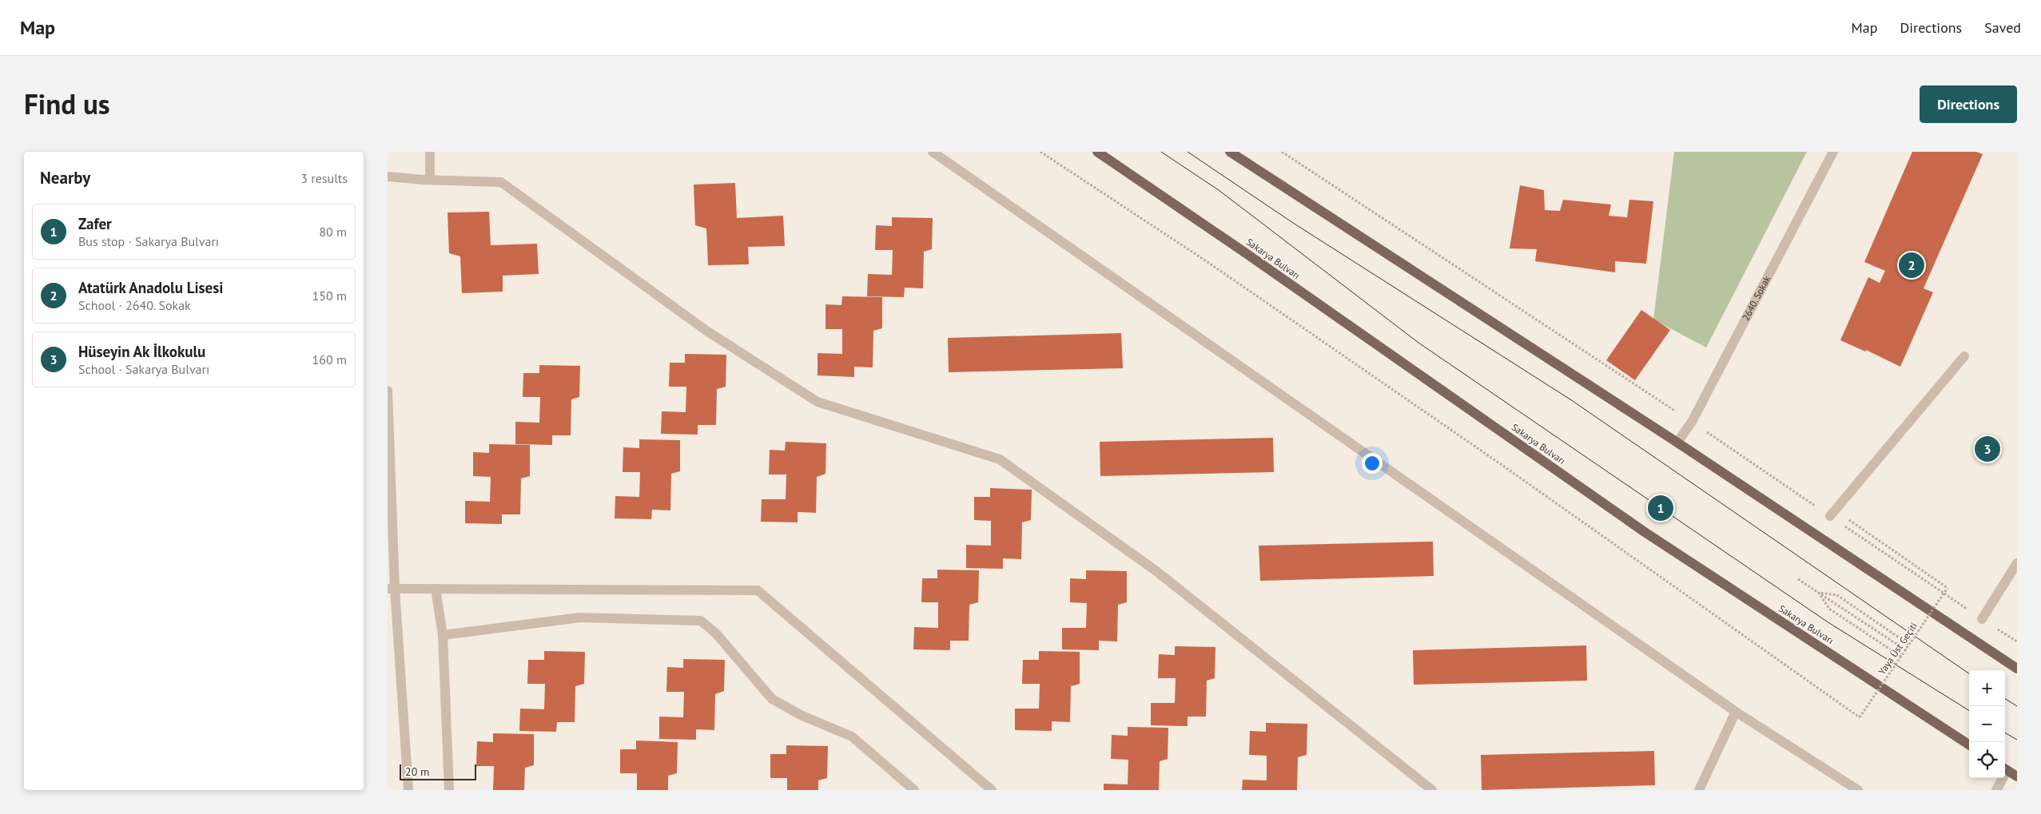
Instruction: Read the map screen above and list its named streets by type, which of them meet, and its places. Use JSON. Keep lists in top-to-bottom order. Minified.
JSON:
{"streets":{"main road":["Sakarya Bulvarı"],"street":["2640. Sokak"],"path":["Yaya Üst Geçiti"]},"scale_bar":"20 m","page":{"header":"Map","nav":["Map","Directions","Saved"],"title":"Find us","buttons":"Directions","heading":["Nearby","3 results"],"list":[{"mark":"1","name":"Zafer","note":"Bus stop · Sakarya Bulvarı","value":"80 m"},{"mark":"2","name":"Atatürk Anadolu Lisesi","note":"School · 2640. Sokak","value":"150 m"},{"mark":"3","name":"Hüseyin Ak İlkokulu","note":"School · Sakarya Bulvarı","value":"160 m"}],"pins":["2","3","1"],"map_buttons":["+","−"],"scale":"20 m"}}
